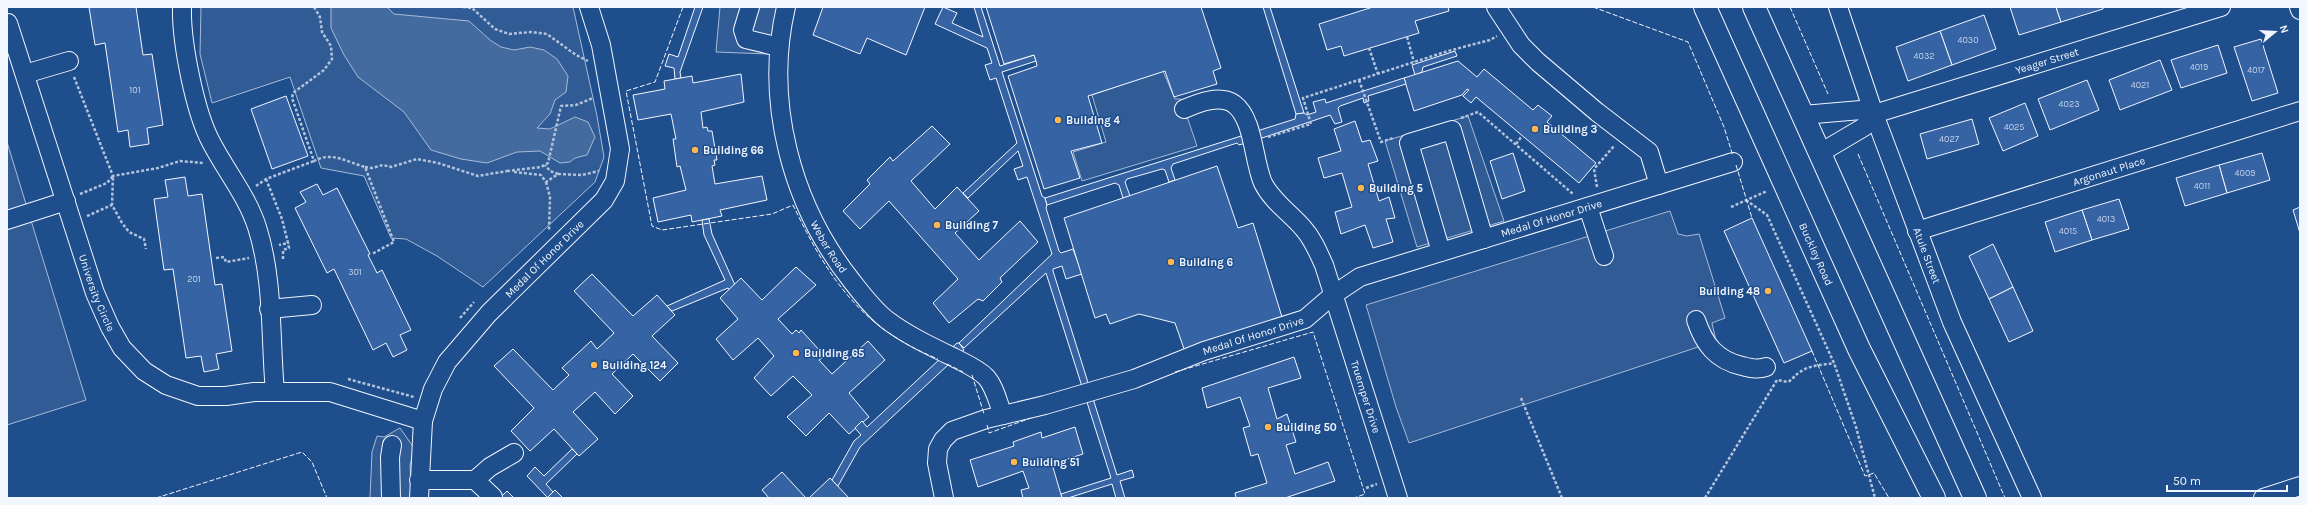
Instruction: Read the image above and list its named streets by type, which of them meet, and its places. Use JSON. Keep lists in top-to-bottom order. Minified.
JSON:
{"streets":{"highway":["Buckley Road"],"street":["Yeager Street","Argonaut Place","Medal Of Honor Drive","Weber Road","Atule Street","University Circle","Truemper Drive"]},"crossings":[["Yeager Street","Atule Street"],["Argonaut Place","Atule Street"],["Medal Of Honor Drive","Weber Road"],["Medal Of Honor Drive","University Circle"],["Medal Of Honor Drive","Truemper Drive"]],"places":["Building 4","Building 3","Building 66","Building 5","Building 7","Building 6","Building 48","Building 65","Building 124","Building 50","Building 51"],"house_numbers":["4030","4032","4019","4017","4021","101","4023","4025","4027","4009","4011","4013","4015","301","201"],"scale_bar":"50 m","north":"right"}
